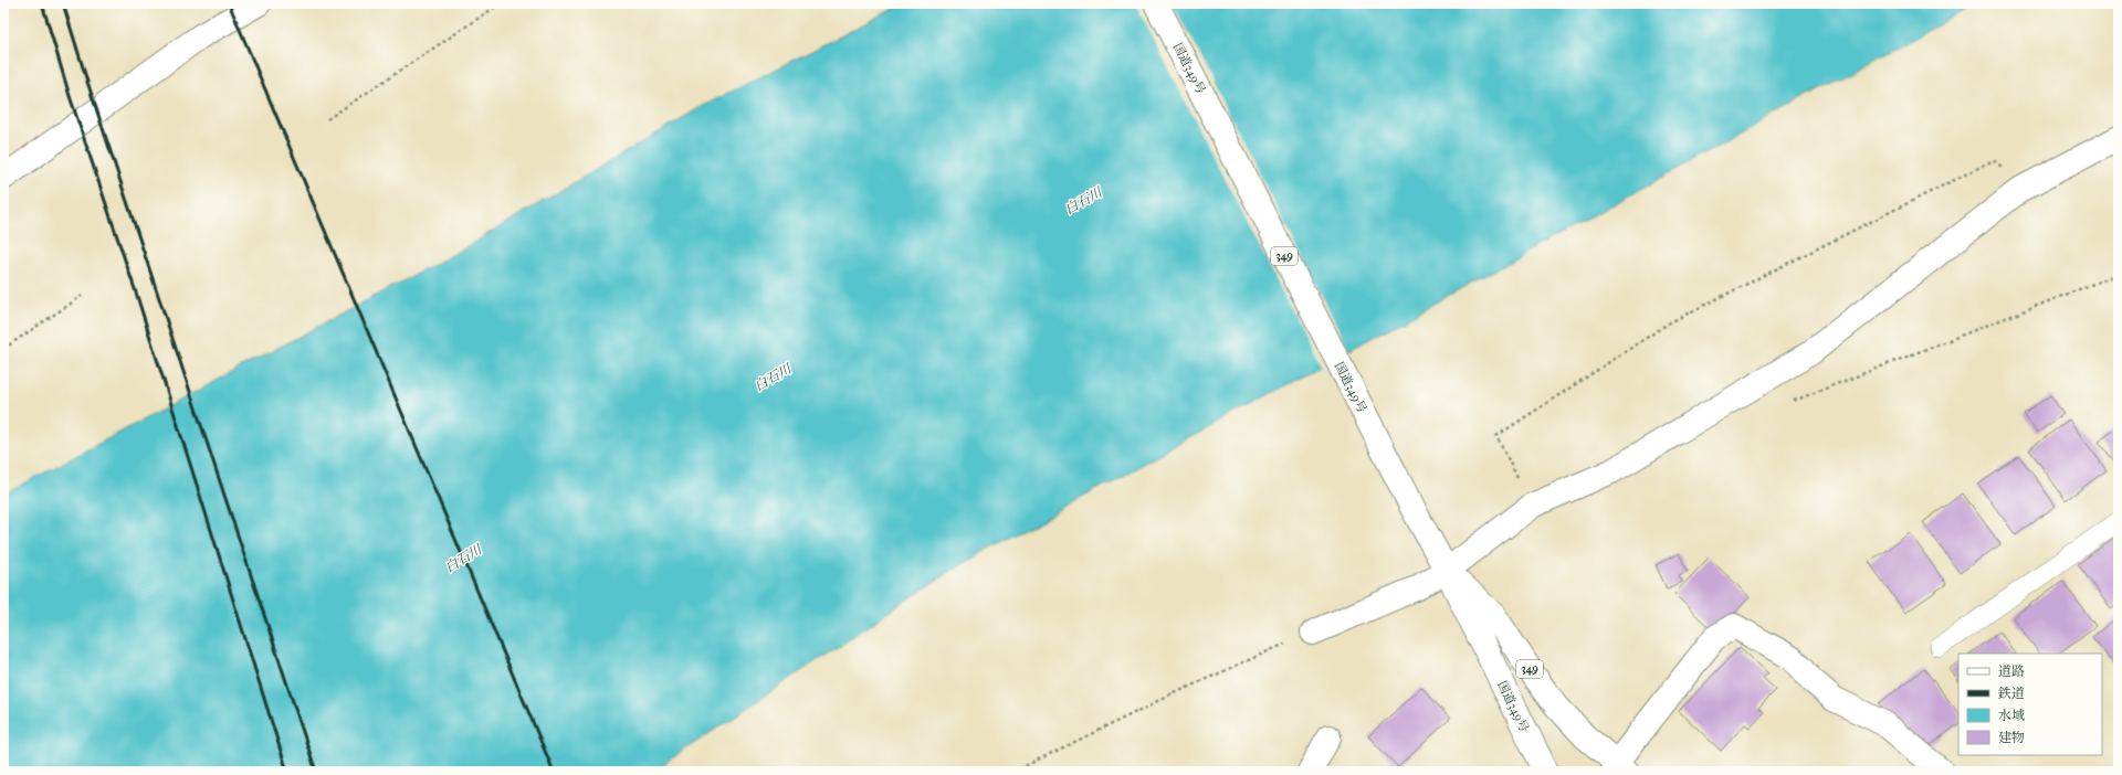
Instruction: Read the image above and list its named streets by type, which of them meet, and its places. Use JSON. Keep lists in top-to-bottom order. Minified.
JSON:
{"streets":{"main road":["国道349号","349"]},"crossings":[["国道349号","349"]],"water":["白石川"],"legend":["道路","鉄道","水域","建物"]}
